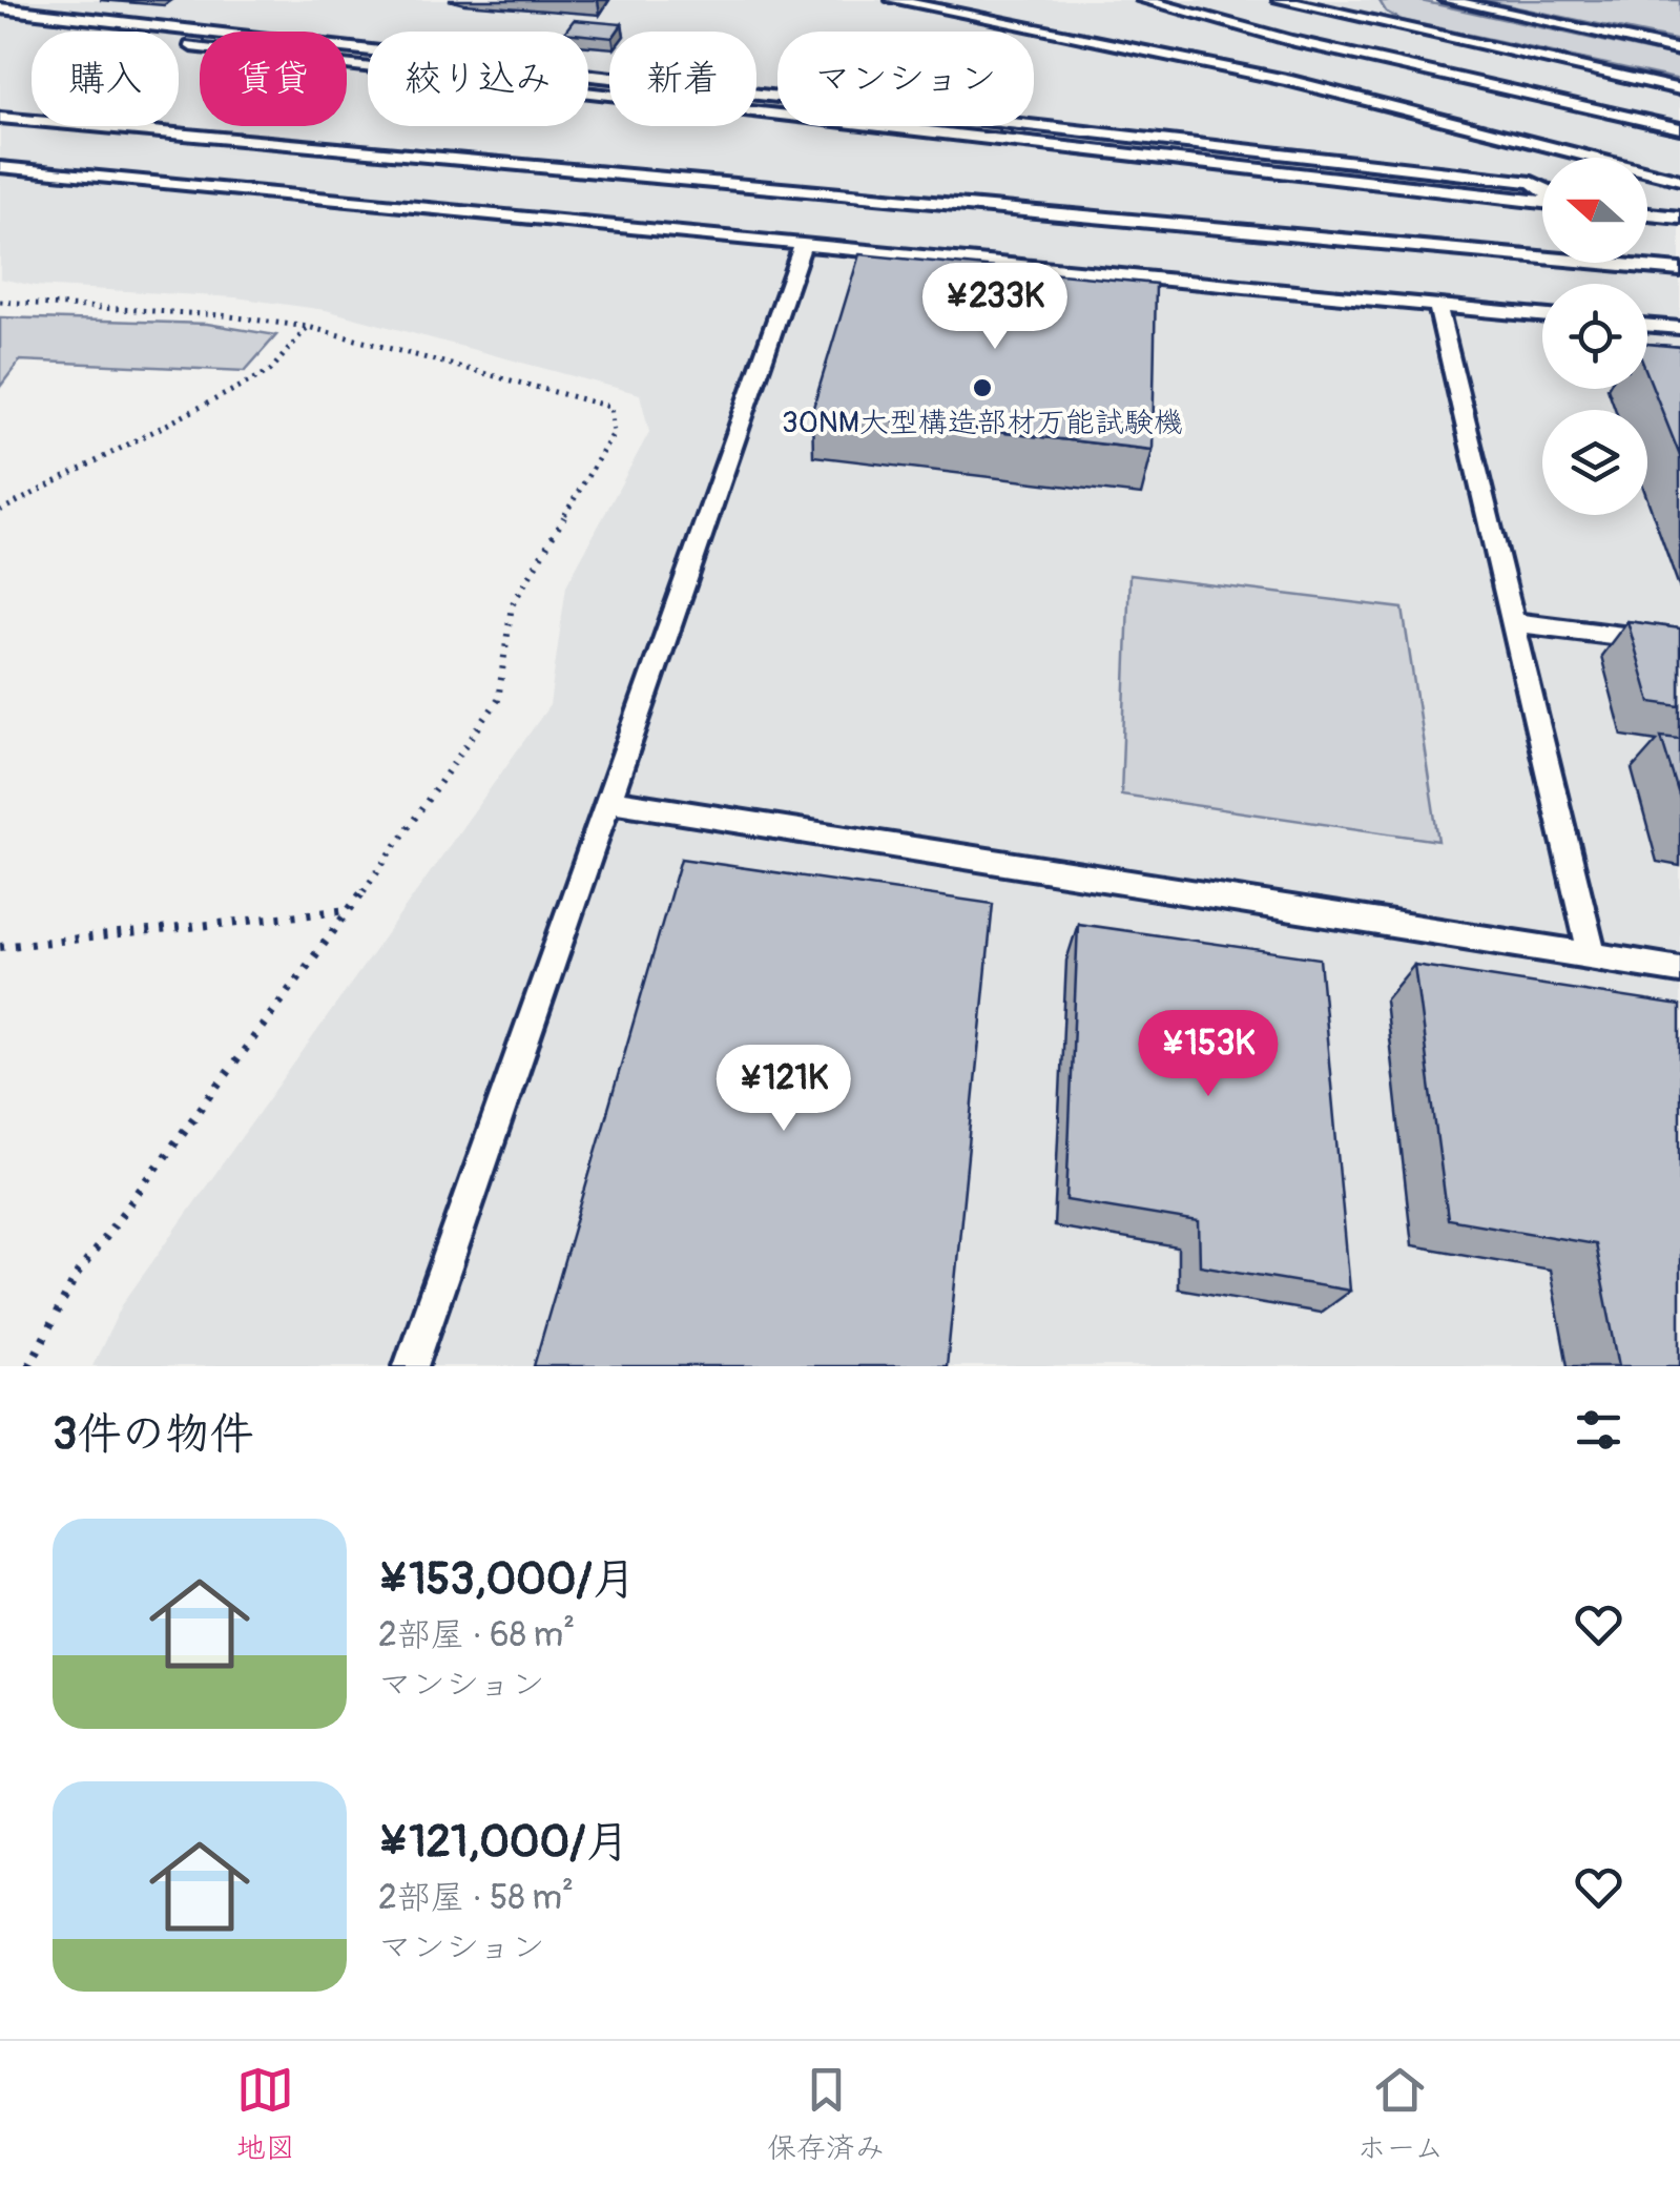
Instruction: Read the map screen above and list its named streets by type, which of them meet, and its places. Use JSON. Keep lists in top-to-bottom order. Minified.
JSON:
{"places":["30NM大型構造部材万能試験機"],"north":"left","page":{"chip":["購入","賃貸","絞り込み","新着","マンション"],"price":["¥233K","¥153K","¥121K"],"heading":"3件の物件","list":[{"name":"¥153,000/月","note":"2部屋 · 68 m² · マンション"},{"name":"¥121,000/月","note":"2部屋 · 58 m² · マンション"}],"tabs":["地図","保存済み","ホーム"]}}
